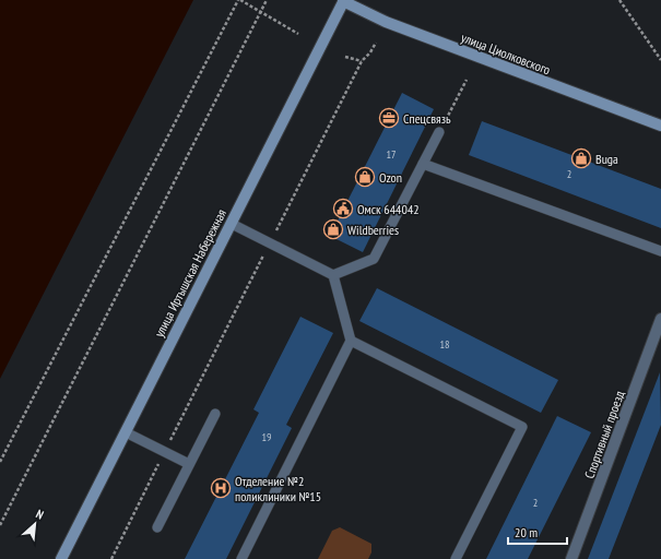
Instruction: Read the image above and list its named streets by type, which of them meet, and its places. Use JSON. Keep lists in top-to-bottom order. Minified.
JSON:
{"streets":{"main road":["улица Циолковского","улица Иртышская Набережная"],"street":["Спортивный проезд"]},"crossings":[["улица Циолковского","улица Иртышская Набережная"]],"places":{"office":["Спецсвязь"],"shop":["Buga","Ozon","Wildberries"],"public building":["Омск 644042"],"hospital":["Отделение №2 поликлиники №15"]},"house_numbers":["17","2","18","19","2"],"scale_bar":"20 m","north":"top right"}
